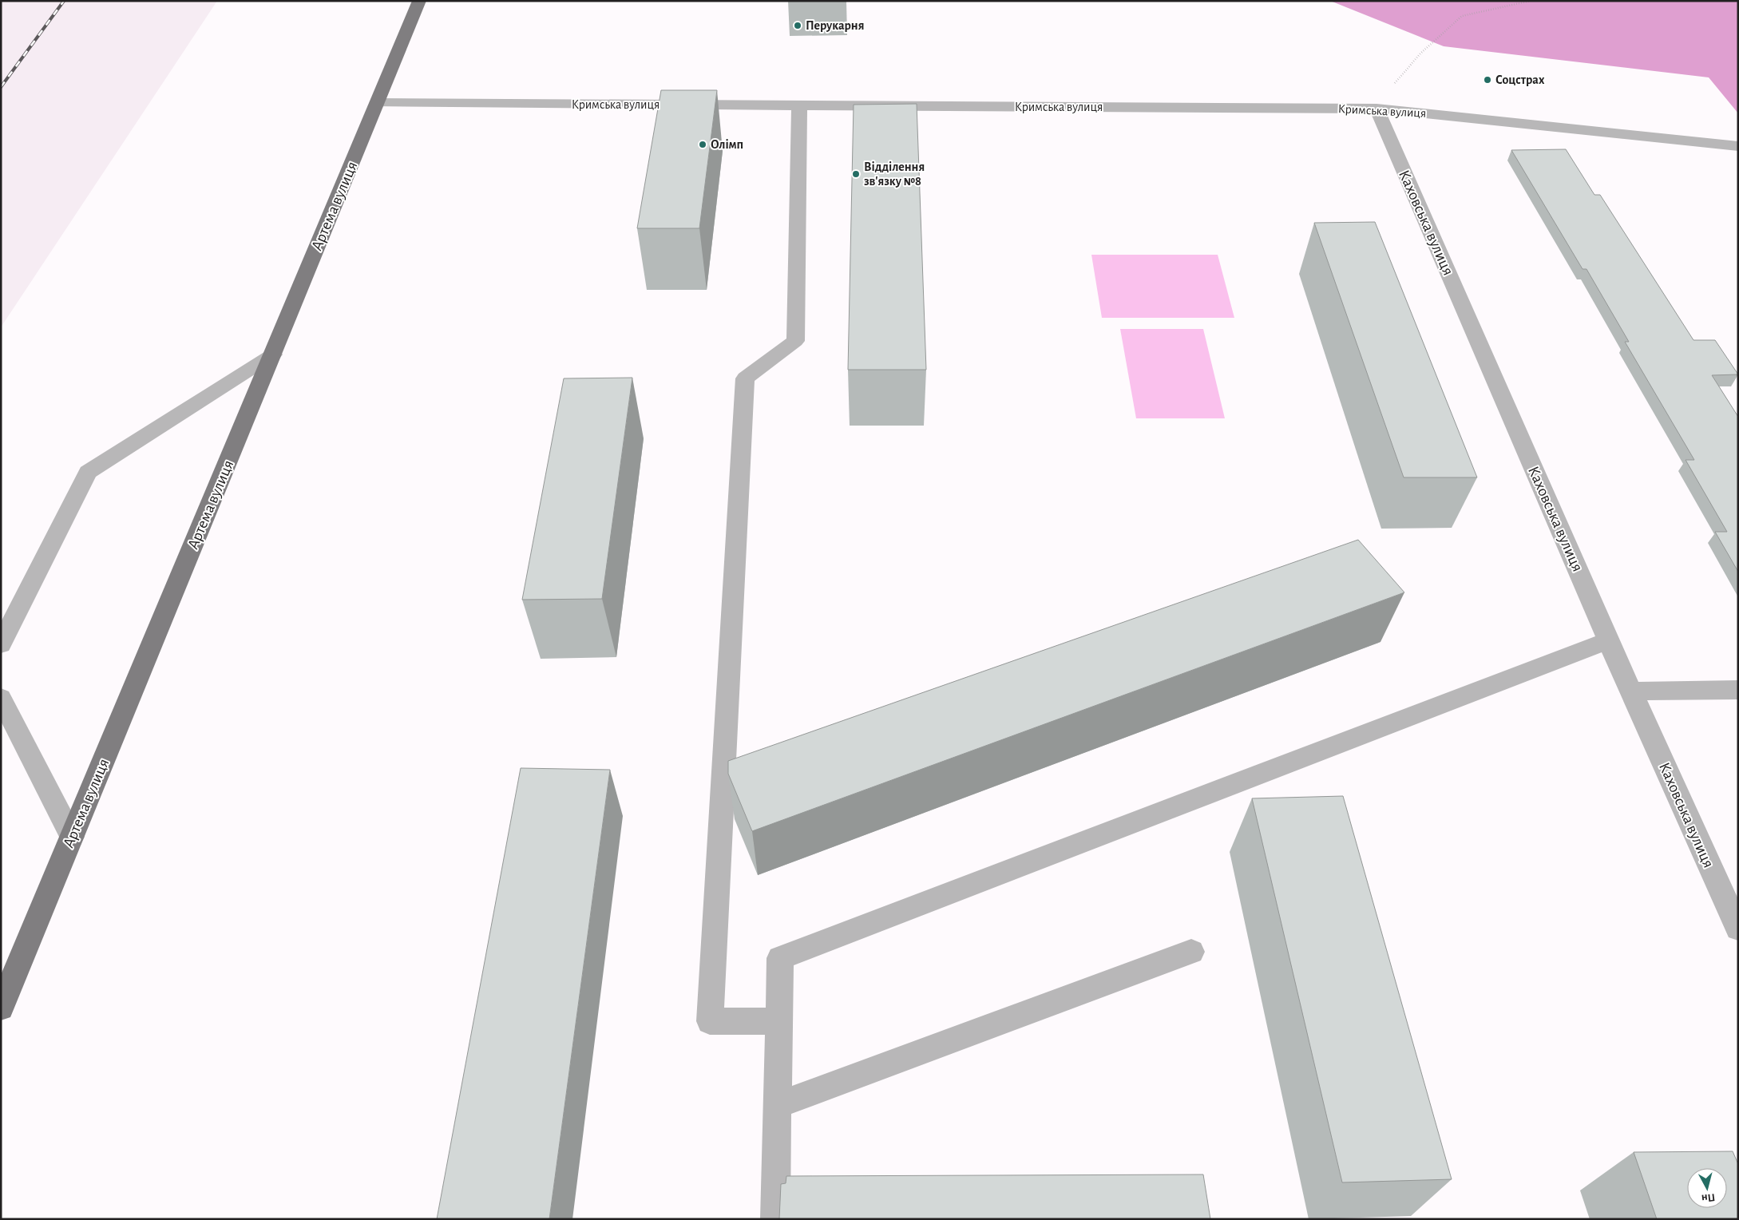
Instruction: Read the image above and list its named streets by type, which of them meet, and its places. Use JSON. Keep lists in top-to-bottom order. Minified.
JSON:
{"streets":{"main road":["Артема вулиця"],"street":["Кримська вулиця","Каховська вулиця"]},"crossings":[["Кримська вулиця","Артема вулиця"],["Кримська вулиця","Каховська вулиця"]],"places":["Перукарня","Соцстрах","Олімп","Відділення зв'язку №8"],"north":"bottom"}
